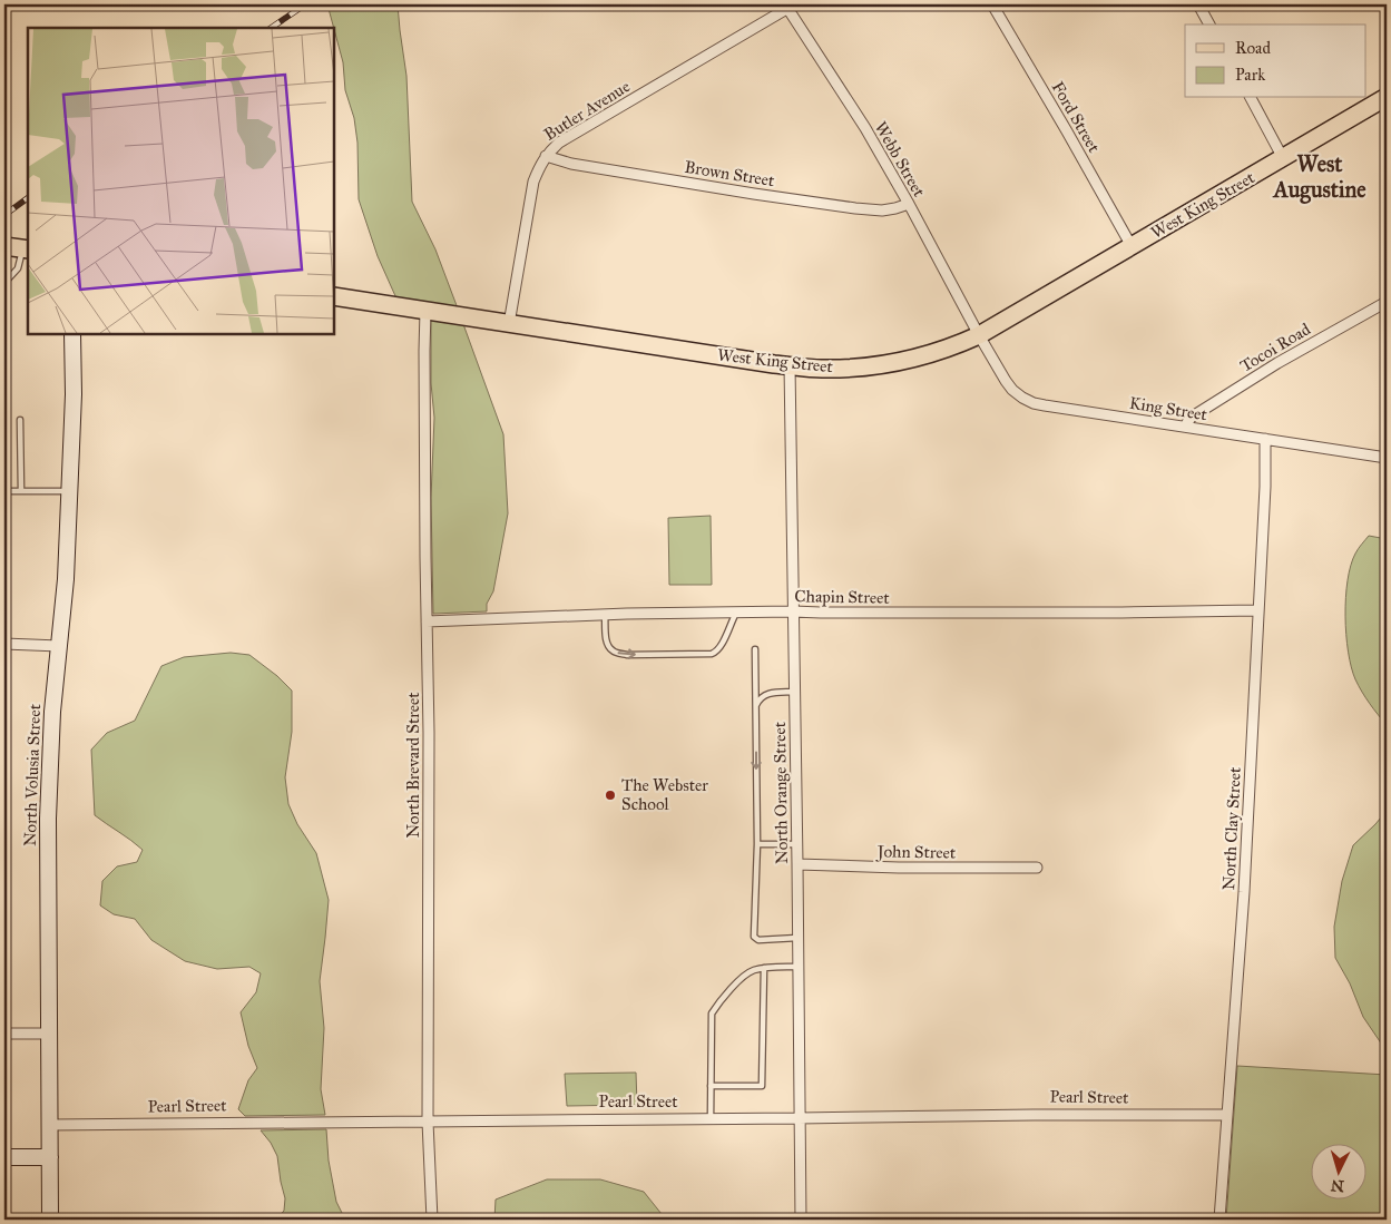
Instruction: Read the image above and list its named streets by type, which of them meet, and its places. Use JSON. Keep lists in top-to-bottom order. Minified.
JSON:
{"streets":{"main road":["West King Street","North Volusia Street"],"street":["Butler Avenue","Ford Street","Webb Street","Brown Street","Tocoi Road","King Street","Chapin Street","North Brevard Street","North Orange Street","North Clay Street","John Street","Pearl Street"]},"crossings":[["Butler Avenue","Webb Street"],["Butler Avenue","Brown Street"],["Butler Avenue","West King Street"],["Ford Street","West King Street"],["Webb Street","Brown Street"],["Webb Street","West King Street"],["Webb Street","King Street"],["West King Street","King Street"],["West King Street","North Brevard Street"],["West King Street","North Orange Street"],["Tocoi Road","King Street"],["King Street","North Clay Street"],["Chapin Street","North Brevard Street"],["Chapin Street","North Orange Street"],["Chapin Street","North Clay Street"],["North Brevard Street","Pearl Street"],["North Volusia Street","Pearl Street"],["North Orange Street","John Street"],["North Orange Street","Pearl Street"],["North Clay Street","Pearl Street"]],"districts":["West Augustine"],"places":["The Webster School"],"legend":["Road","Park"],"north":"bottom"}
